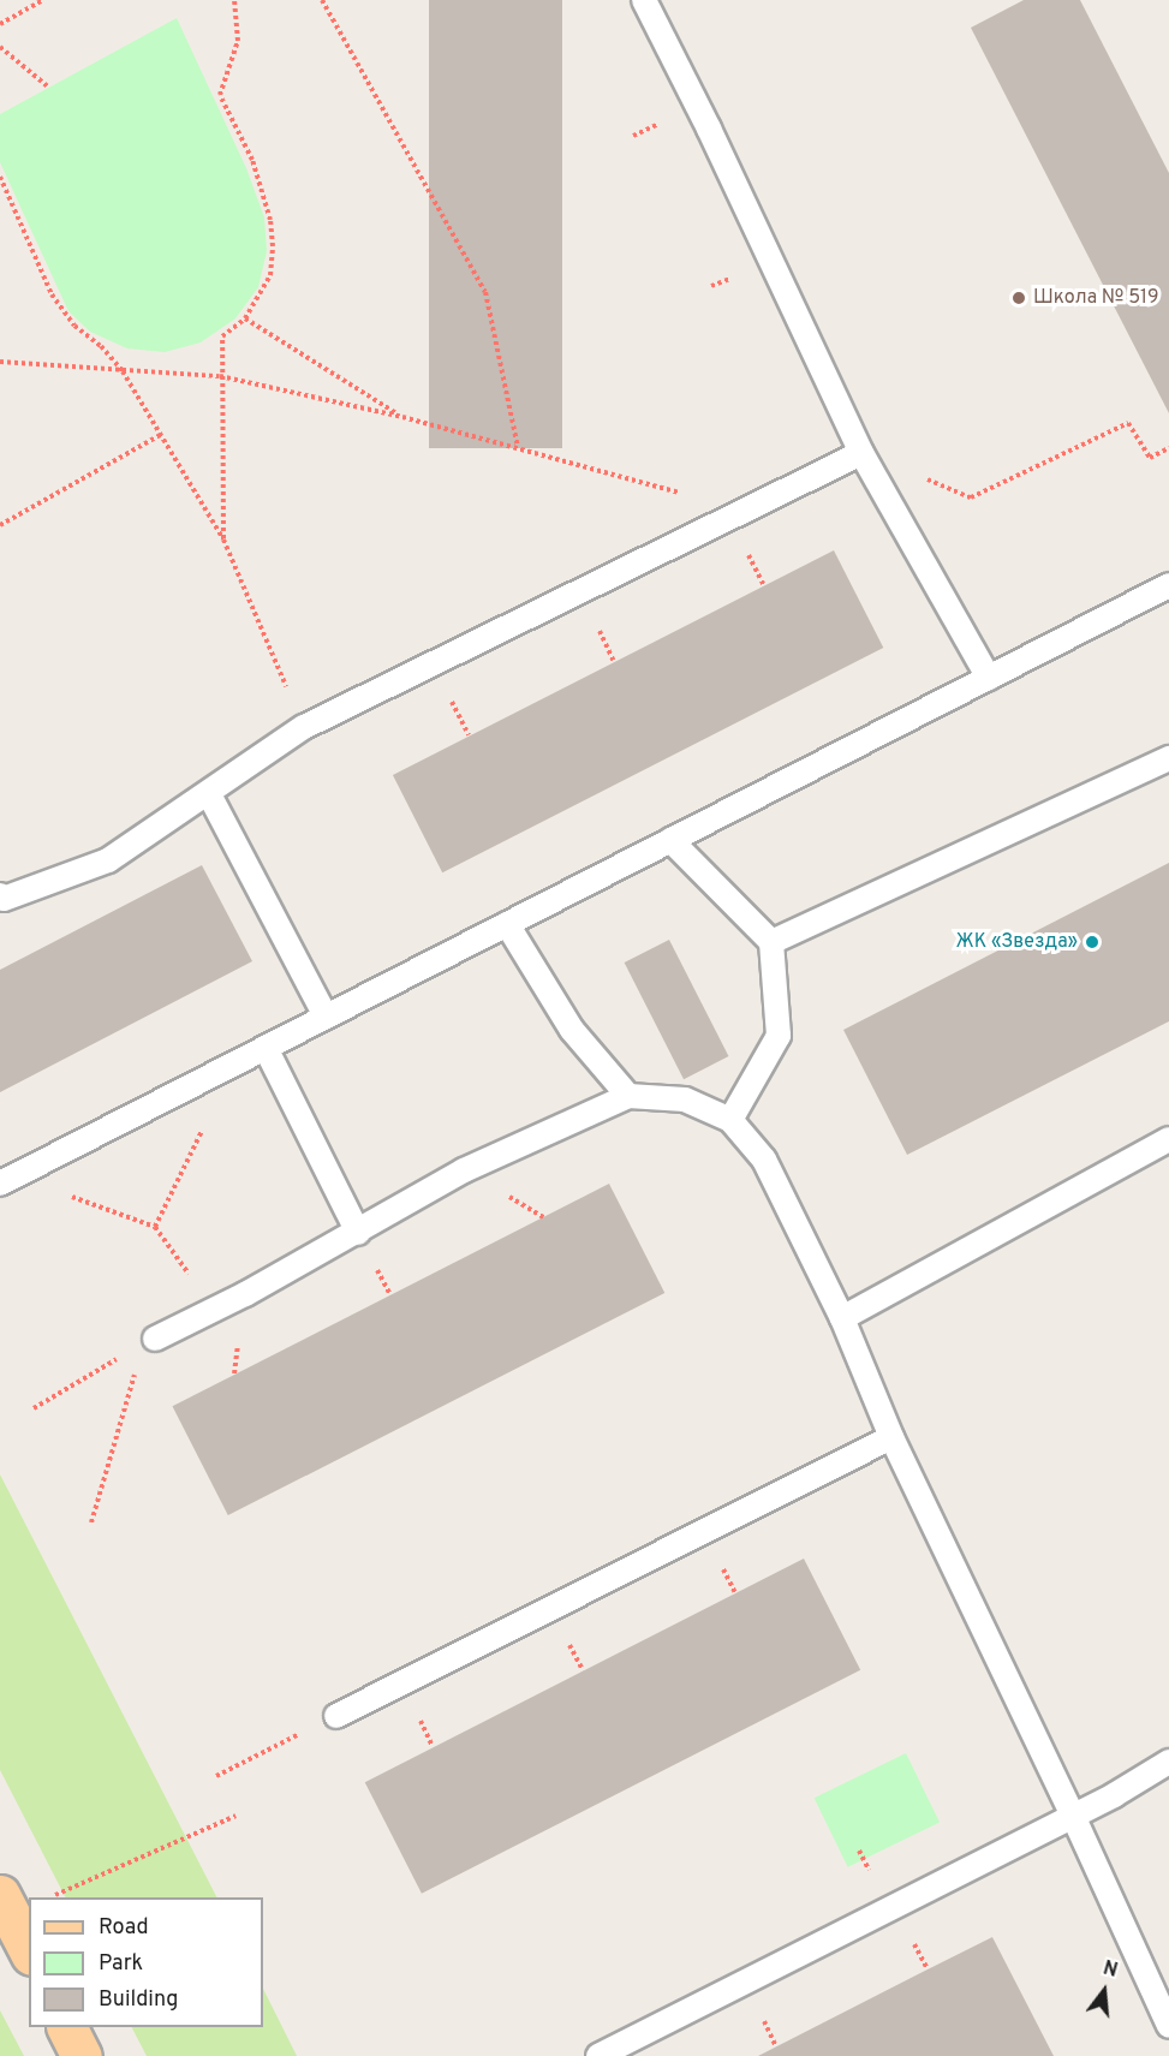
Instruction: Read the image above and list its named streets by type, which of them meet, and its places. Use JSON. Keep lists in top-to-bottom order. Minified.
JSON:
{"places":["Школа № 519","ЖК «Звезда»"],"legend":["Road","Park","Building"],"north":"top"}
